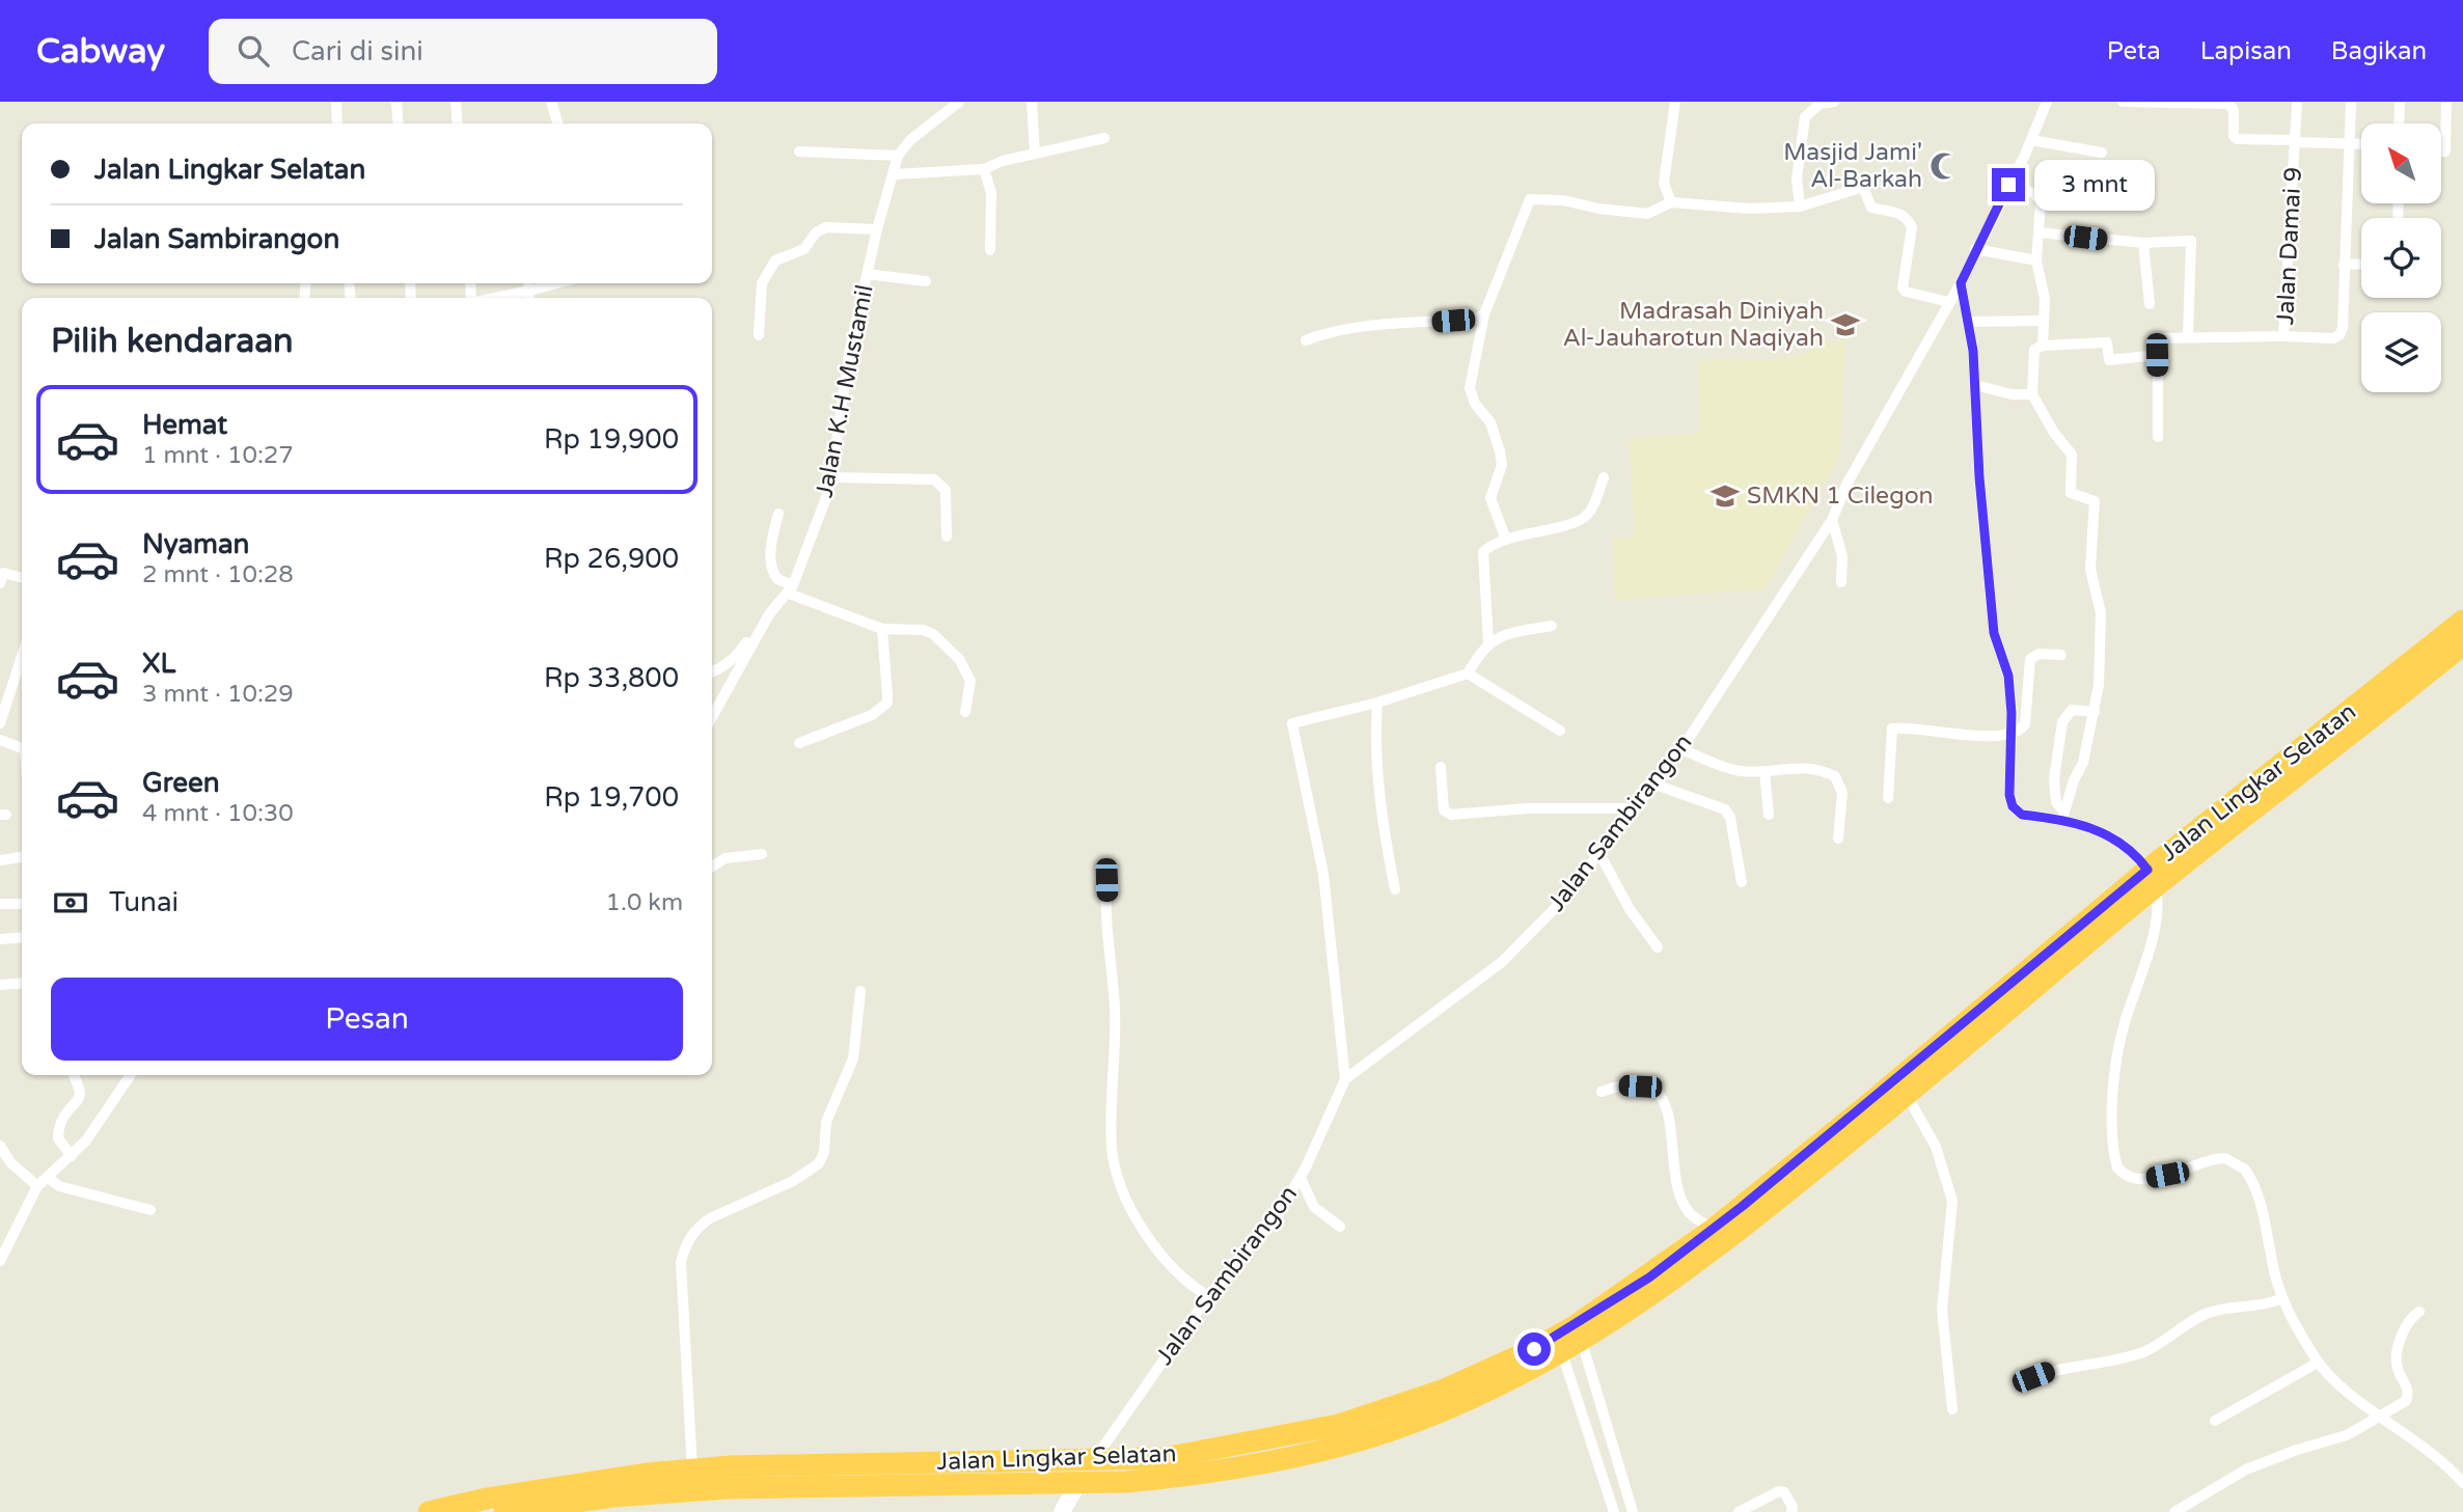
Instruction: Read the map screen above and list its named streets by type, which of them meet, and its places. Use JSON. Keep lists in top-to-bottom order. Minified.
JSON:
{"streets":{"highway":["Jalan Lingkar Selatan"],"street":["Jalan Damai 9","Jalan K.H Mustamil","Jalan Sambirangon"]},"crossings":[["Jalan Lingkar Selatan","Jalan Sambirangon"]],"places":{"mosque":["Masjid Jami' Al-Barkah"],"school or university":["Madrasah Diniyah Al-Jauharotun Naqiyah","SMKN 1 Cilegon"]},"north":"top left","page":{"header":"Cabway","search":"Cari di sini","nav":["Peta","Lapisan","Bagikan"],"banner":["Jalan Lingkar Selatan","Jalan Sambirangon"],"bubble":"3 mnt","heading":"Pilih kendaraan","list":[{"name":"Hemat","note":"1 mnt · 10:27","value":"Rp 19,900"},{"name":"Nyaman","note":"2 mnt · 10:28","value":"Rp 26,900"},{"name":"XL","note":"3 mnt · 10:29","value":"Rp 33,800"},{"name":"Green","note":"4 mnt · 10:30","value":"Rp 19,700"}],"pay":["Tunai","1.0 km"],"buttons":"Pesan"}}
